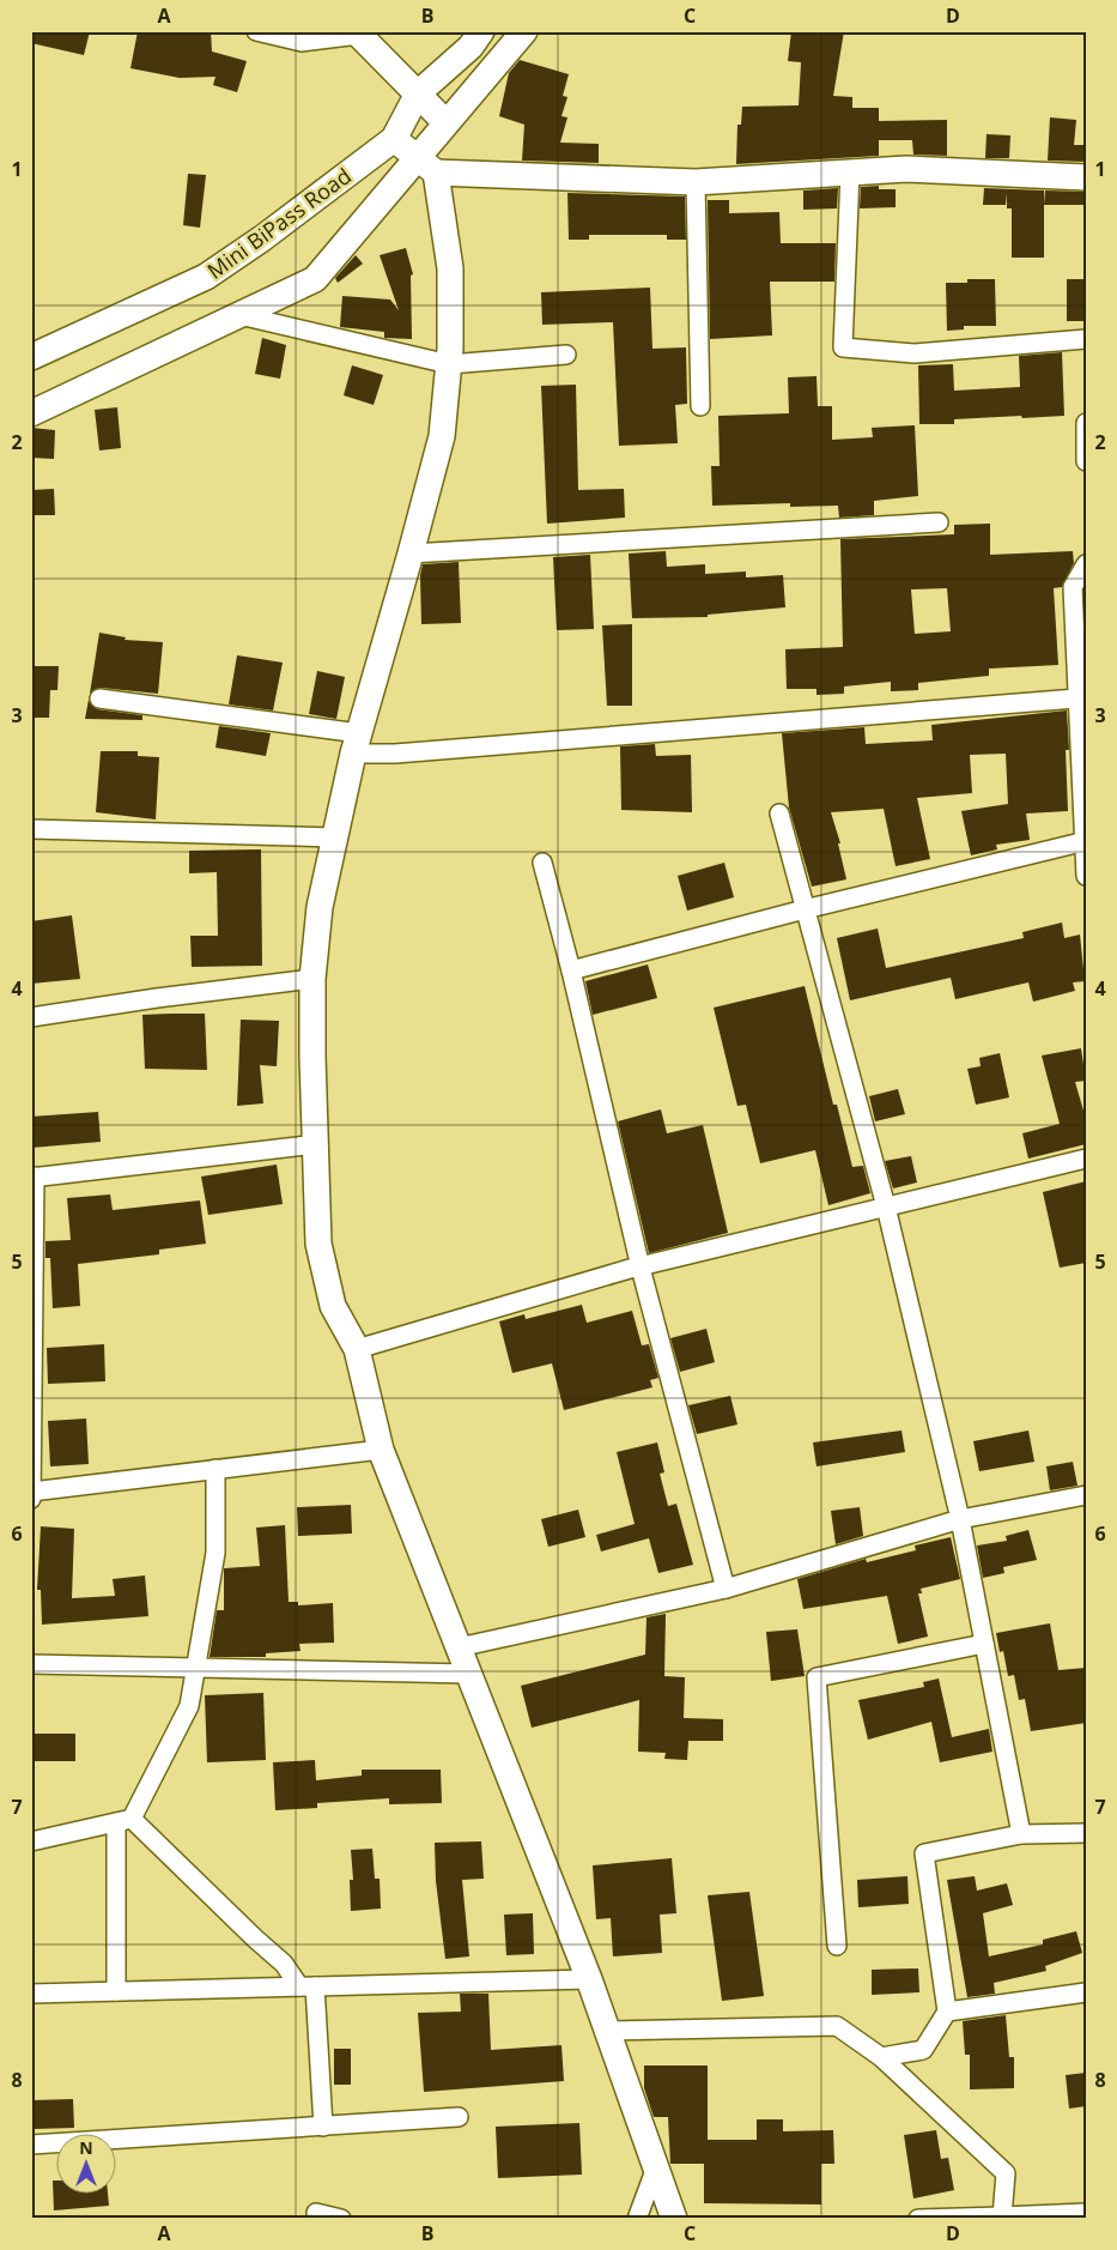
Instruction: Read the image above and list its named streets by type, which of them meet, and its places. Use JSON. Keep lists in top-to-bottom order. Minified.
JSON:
{"streets":{"street":["Mini BiPass Road"]},"north":"top","grid":{"columns":["A","B","C","D"],"rows":["1","2","3","4","5","6","7","8"]}}
